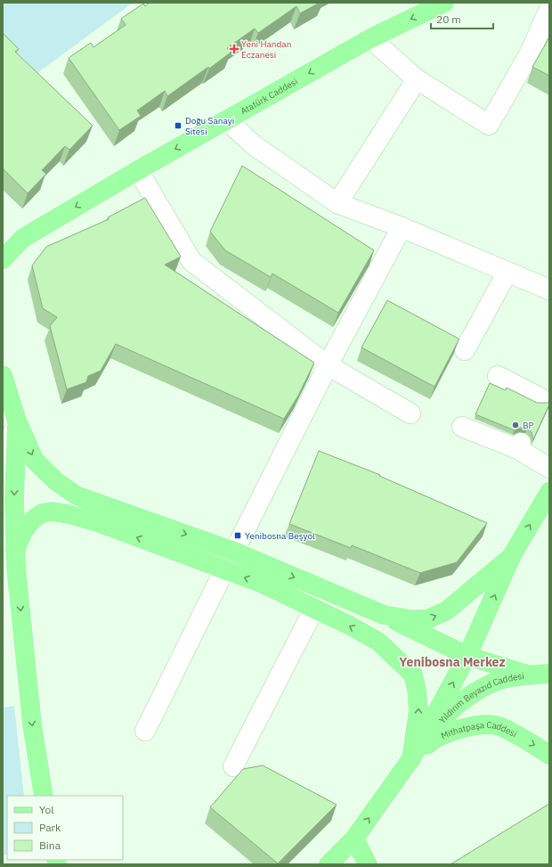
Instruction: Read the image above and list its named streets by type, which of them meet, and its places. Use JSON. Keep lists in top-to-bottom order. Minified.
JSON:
{"streets":{"main road":["Atatürk Caddesi","Yıldırım Beyazıd Caddesi","Mithatpaşa Caddesi"]},"crossings":[["Yıldırım Beyazıd Caddesi","Mithatpaşa Caddesi"]],"one_way":["Atatürk Caddesi"],"districts":["Yenibosna Merkez"],"places":{"health":["Yeni Handan Eczanesi"],"transit":["Doğu Sanayi Sitesi","Yenibosna Beşyol"],"other":["BP"]},"legend":["Yol","Park","Bina"],"scale_bar":"20 m"}
